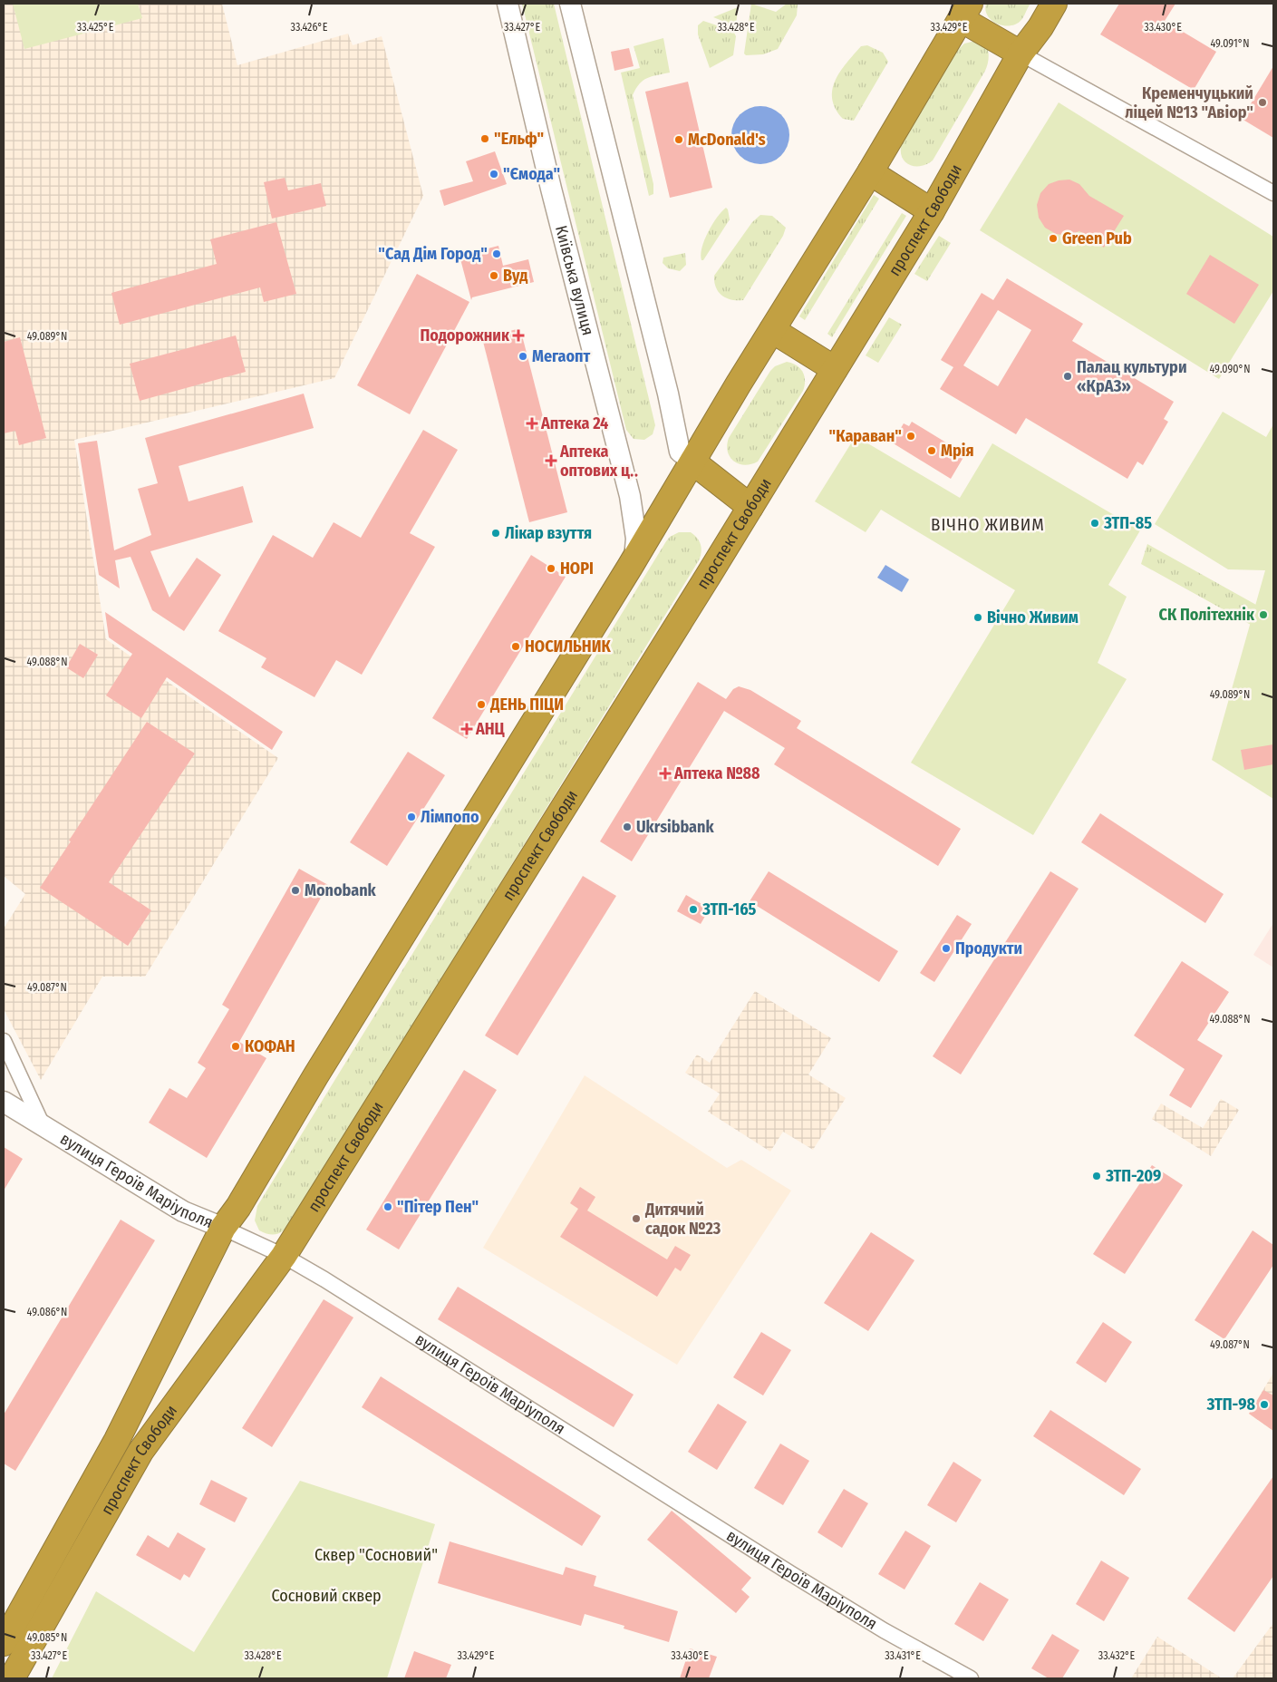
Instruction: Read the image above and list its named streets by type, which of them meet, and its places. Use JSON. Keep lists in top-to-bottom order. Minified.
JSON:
{"streets":{"highway":["проспект Свободи"],"main road":["Київська вулиця","вулиця Героїв Маріуполя"]},"crossings":[["проспект Свободи","Київська вулиця"],["проспект Свободи","вулиця Героїв Маріуполя"]],"districts":["ВІЧНО ЖИВИМ"],"parks":["Сквер \"Сосновий\"","Сосновий сквер"],"places":{"other":["Кременчуцький ліцей №13 \"Авіор\"","\"Ельф\"","McDonald's","\"Ємода\"","Green Pub","\"Сад Дім Город\"","Вуд","Мегаопт","Палац культури «КрАЗ»","\"Караван\"","Мрія","ЗТП-85","Лікар взуття","НОРІ","СК Політехнік","Вічно Живим","НОСИЛЬНИК","ДЕНЬ ПІЦИ","Лімпопо","Ukrsibbank","Monobank","ЗТП-165","Продукти","КОФАН","ЗТП-209","\"Пітер Пен\"","Дитячий садок №23","ЗТП-98"],"health":["Подорожник","Аптека 24","Аптека оптових ц‥","АНЦ","Аптека №88"]},"coordinates":["33.425°E","33.426°E","33.427°E","33.428°E","33.429°E","33.430°E","49.091°N","49.089°N","49.090°N","49.088°N","49.087°N","49.086°N","49.085°N","33.431°E","33.432°E"]}
